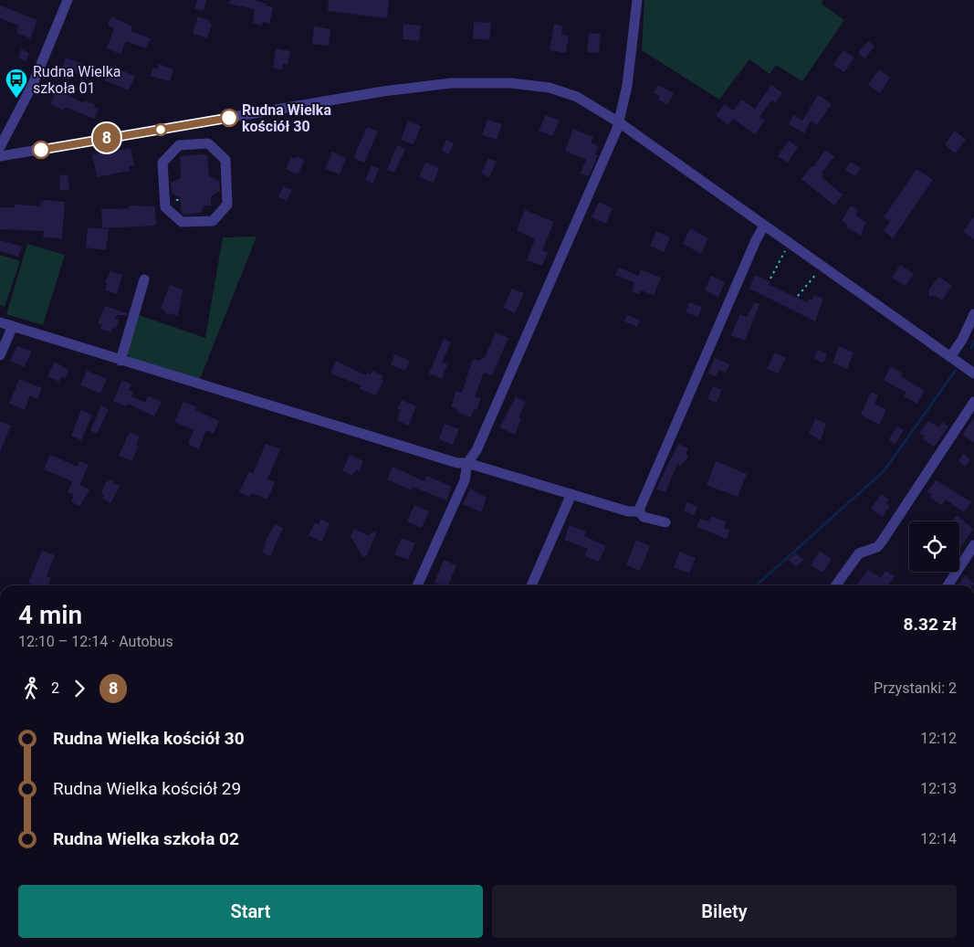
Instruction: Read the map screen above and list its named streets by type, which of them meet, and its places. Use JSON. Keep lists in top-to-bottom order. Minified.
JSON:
{"places":{"bus stop":["Rudna Wielka szkoła 01"],"other":["Rudna Wielka kościół 30"]},"lines":["bus line 8"],"page":{"on_map":"8","heading":["4 min","12:10 – 12:14 · Autobus","8.32 zł"],"legs":["2","8","Przystanki: 2"],"list":[{"name":"Rudna Wielka kościół 30","value":"12:12"},{"name":"Rudna Wielka kościół 29","value":"12:13"},{"name":"Rudna Wielka szkoła 02","value":"12:14"}],"buttons":["Start","Bilety"]}}
